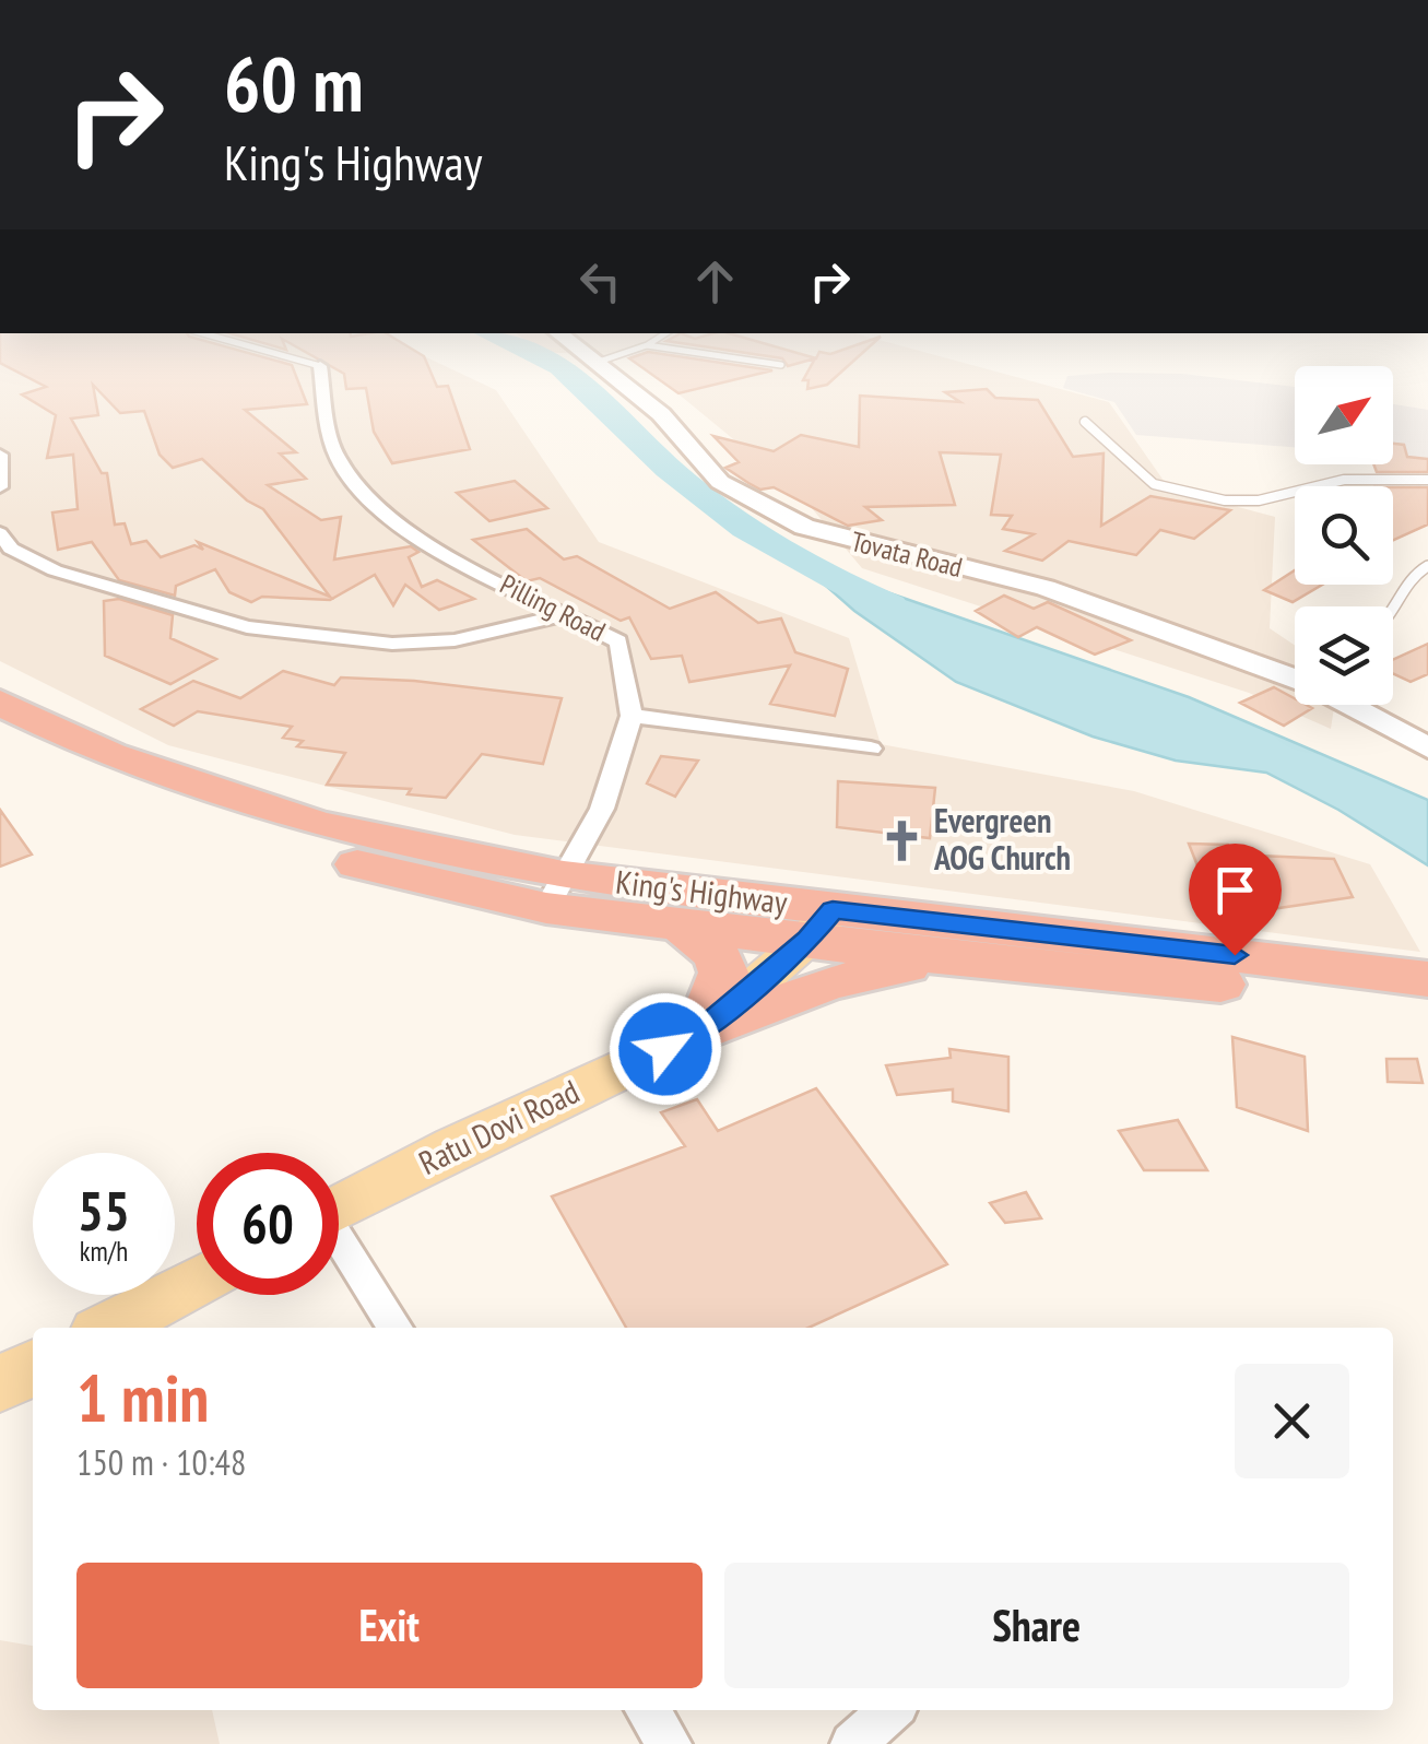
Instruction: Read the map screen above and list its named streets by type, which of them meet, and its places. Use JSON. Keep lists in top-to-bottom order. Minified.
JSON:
{"streets":{"highway":["King's Highway"],"main road":["Ratu Dovi Road"],"street":["Tovata Road","Pilling Road"]},"crossings":[["Pilling Road","King's Highway"],["King's Highway","Ratu Dovi Road"]],"places":{"church":["Evergreen AOG Church"]},"north":"top right","page":{"turn":["60 m","King's Highway"],"speed":"55 km/h","limit":"60","heading":["1 min","150 m · 10:48"],"buttons":["Exit","Share"]}}
